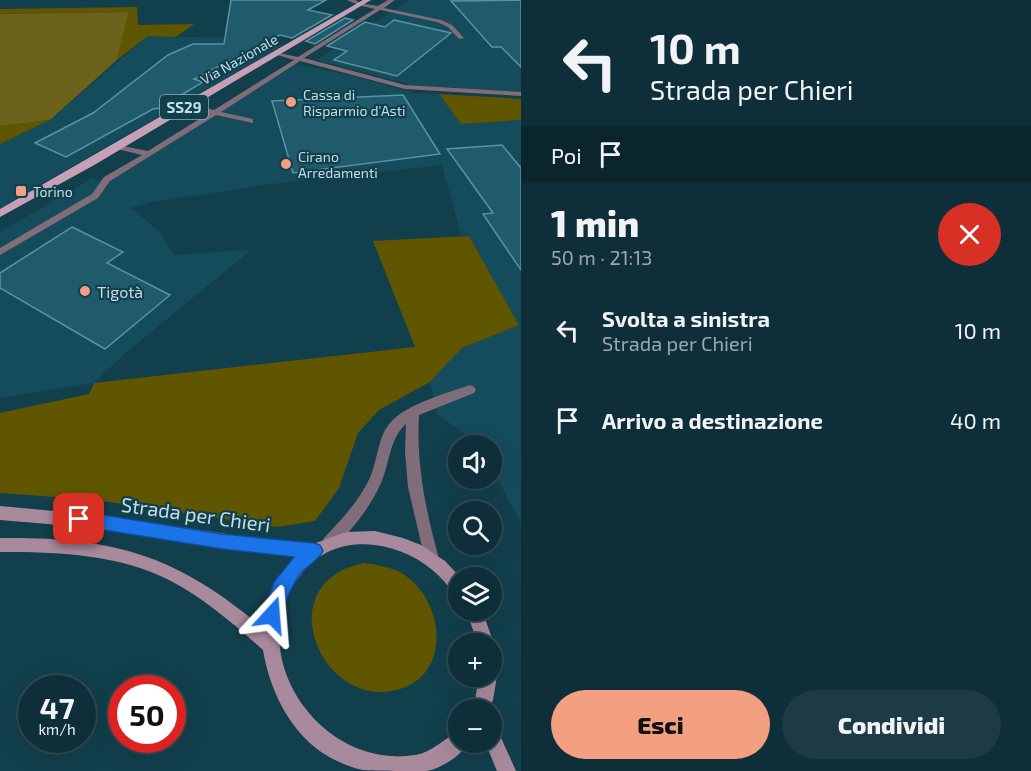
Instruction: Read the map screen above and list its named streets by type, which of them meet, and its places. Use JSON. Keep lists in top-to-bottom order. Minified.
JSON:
{"streets":{"main road":["Via Nazionale","SS29","Strada per Chieri"]},"places":{"other":["Cassa di Risparmio d'Asti","Cirano Arredamenti","Tigotà"],"transit":["Torino"]},"page":{"turn":["10 m","Strada per Chieri"],"then":"Poi","heading":["1 min","50 m · 21:13"],"list":[{"name":"Svolta a sinistra","note":"Strada per Chieri","value":"10 m"},{"name":"Arrivo a destinazione","value":"40 m"}],"map_buttons":["+","−"],"speed":"47 km/h","limit":"50","buttons":["Esci","Condividi"]}}
